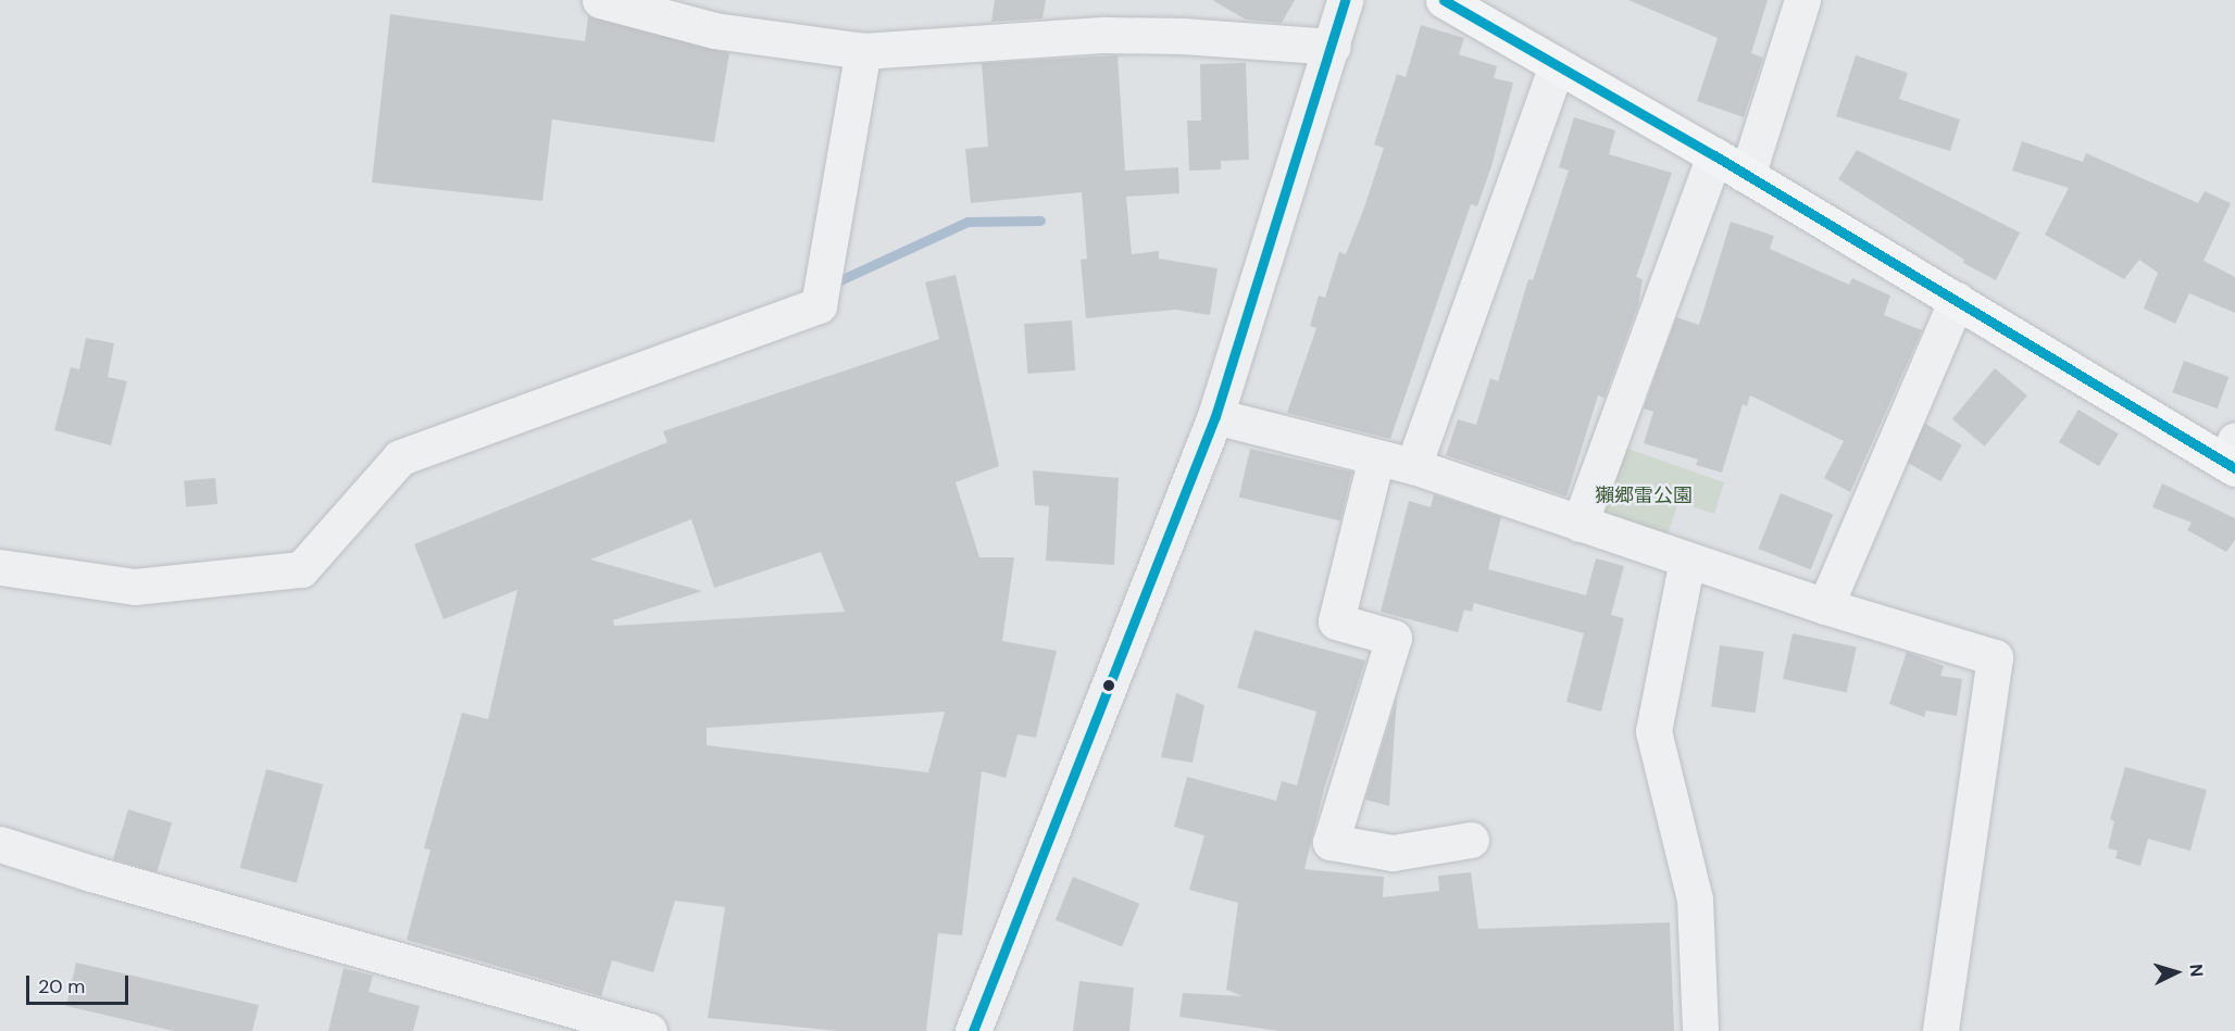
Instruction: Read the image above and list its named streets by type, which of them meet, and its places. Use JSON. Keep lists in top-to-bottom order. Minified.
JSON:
{"parks":["獺郷雷公園"],"scale_bar":"20 m","north":"right"}
